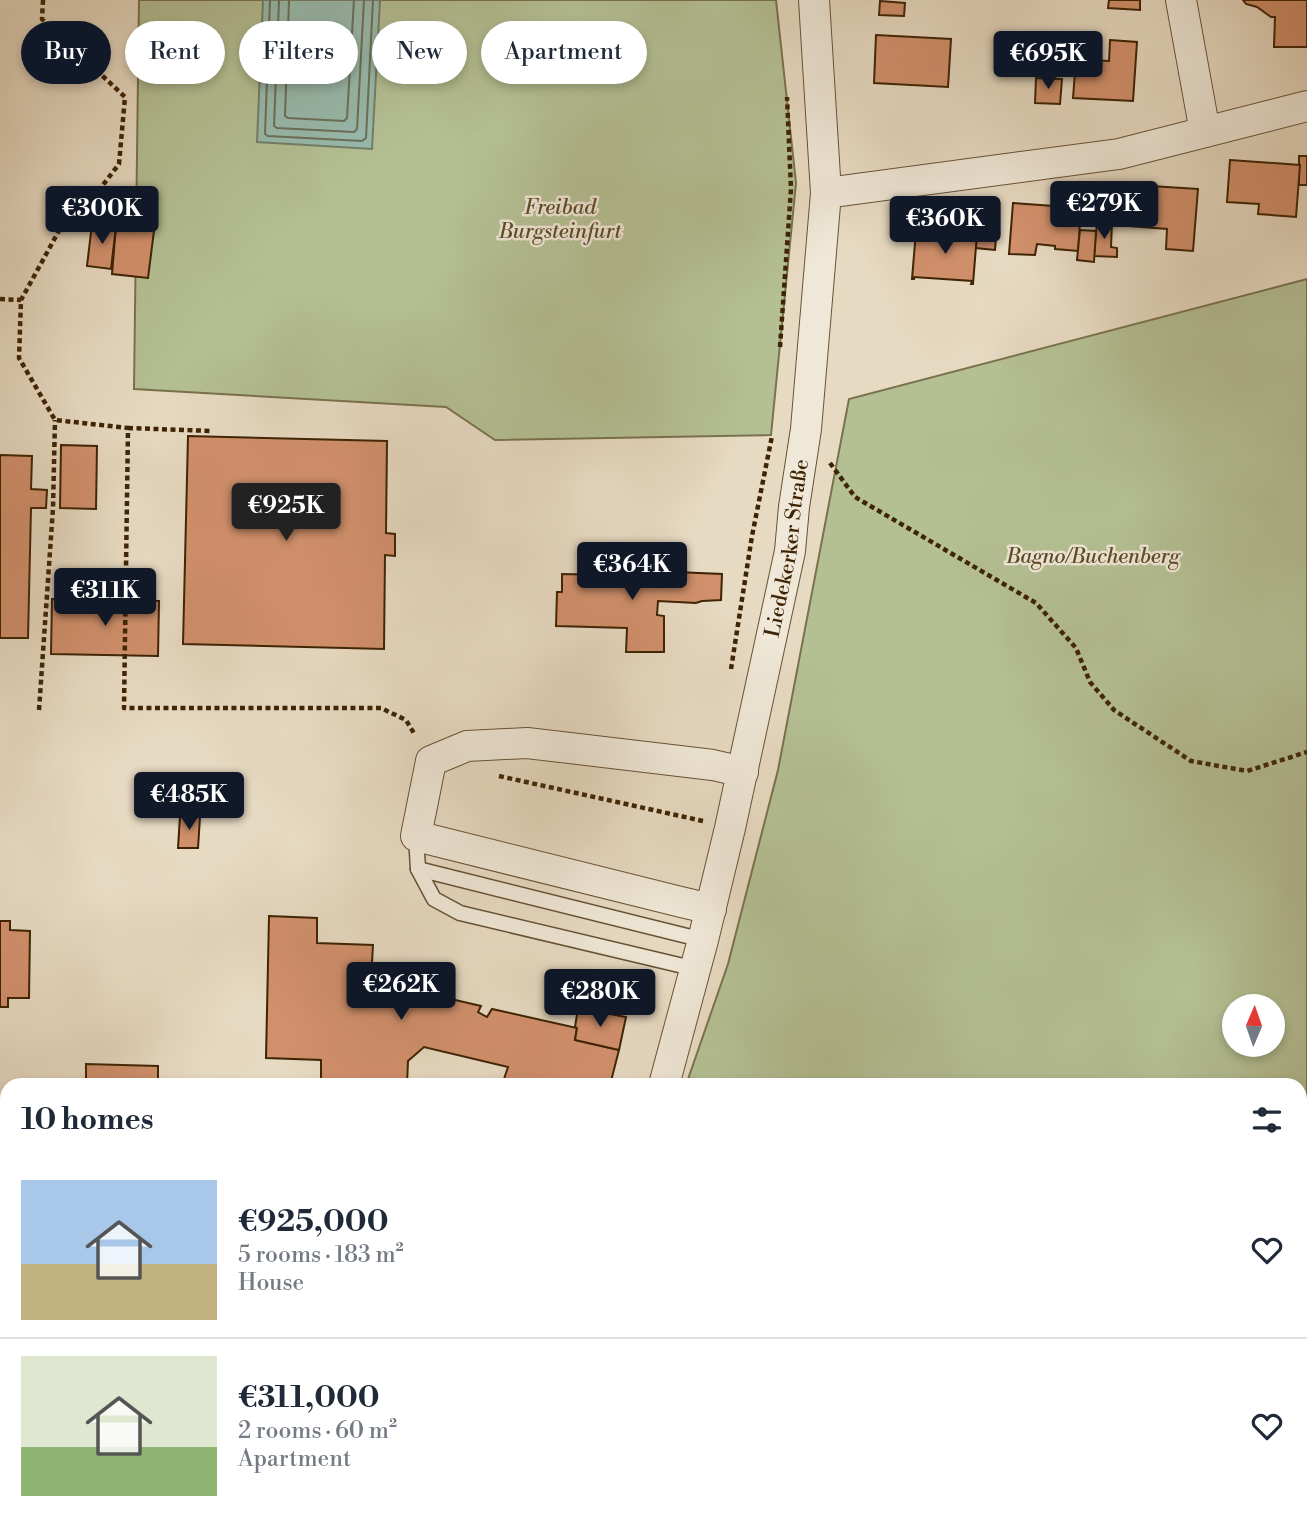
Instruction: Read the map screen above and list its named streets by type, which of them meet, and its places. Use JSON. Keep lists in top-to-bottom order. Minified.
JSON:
{"streets":{"street":["Liedekerker Straße"]},"parks":["Freibad Burgsteinfurt","Bagno/Buchenberg"],"north":"top","page":{"chip":["Buy","Rent","Filters","New","Apartment"],"price":["€695K","€279K","€300K","€360K","€925K","€364K","€311K","€485K","€262K","€280K"],"heading":"10 homes","list":[{"name":"€925,000","note":"5 rooms · 183 m² · House"},{"name":"€311,000","note":"2 rooms · 60 m² · Apartment"}]}}
